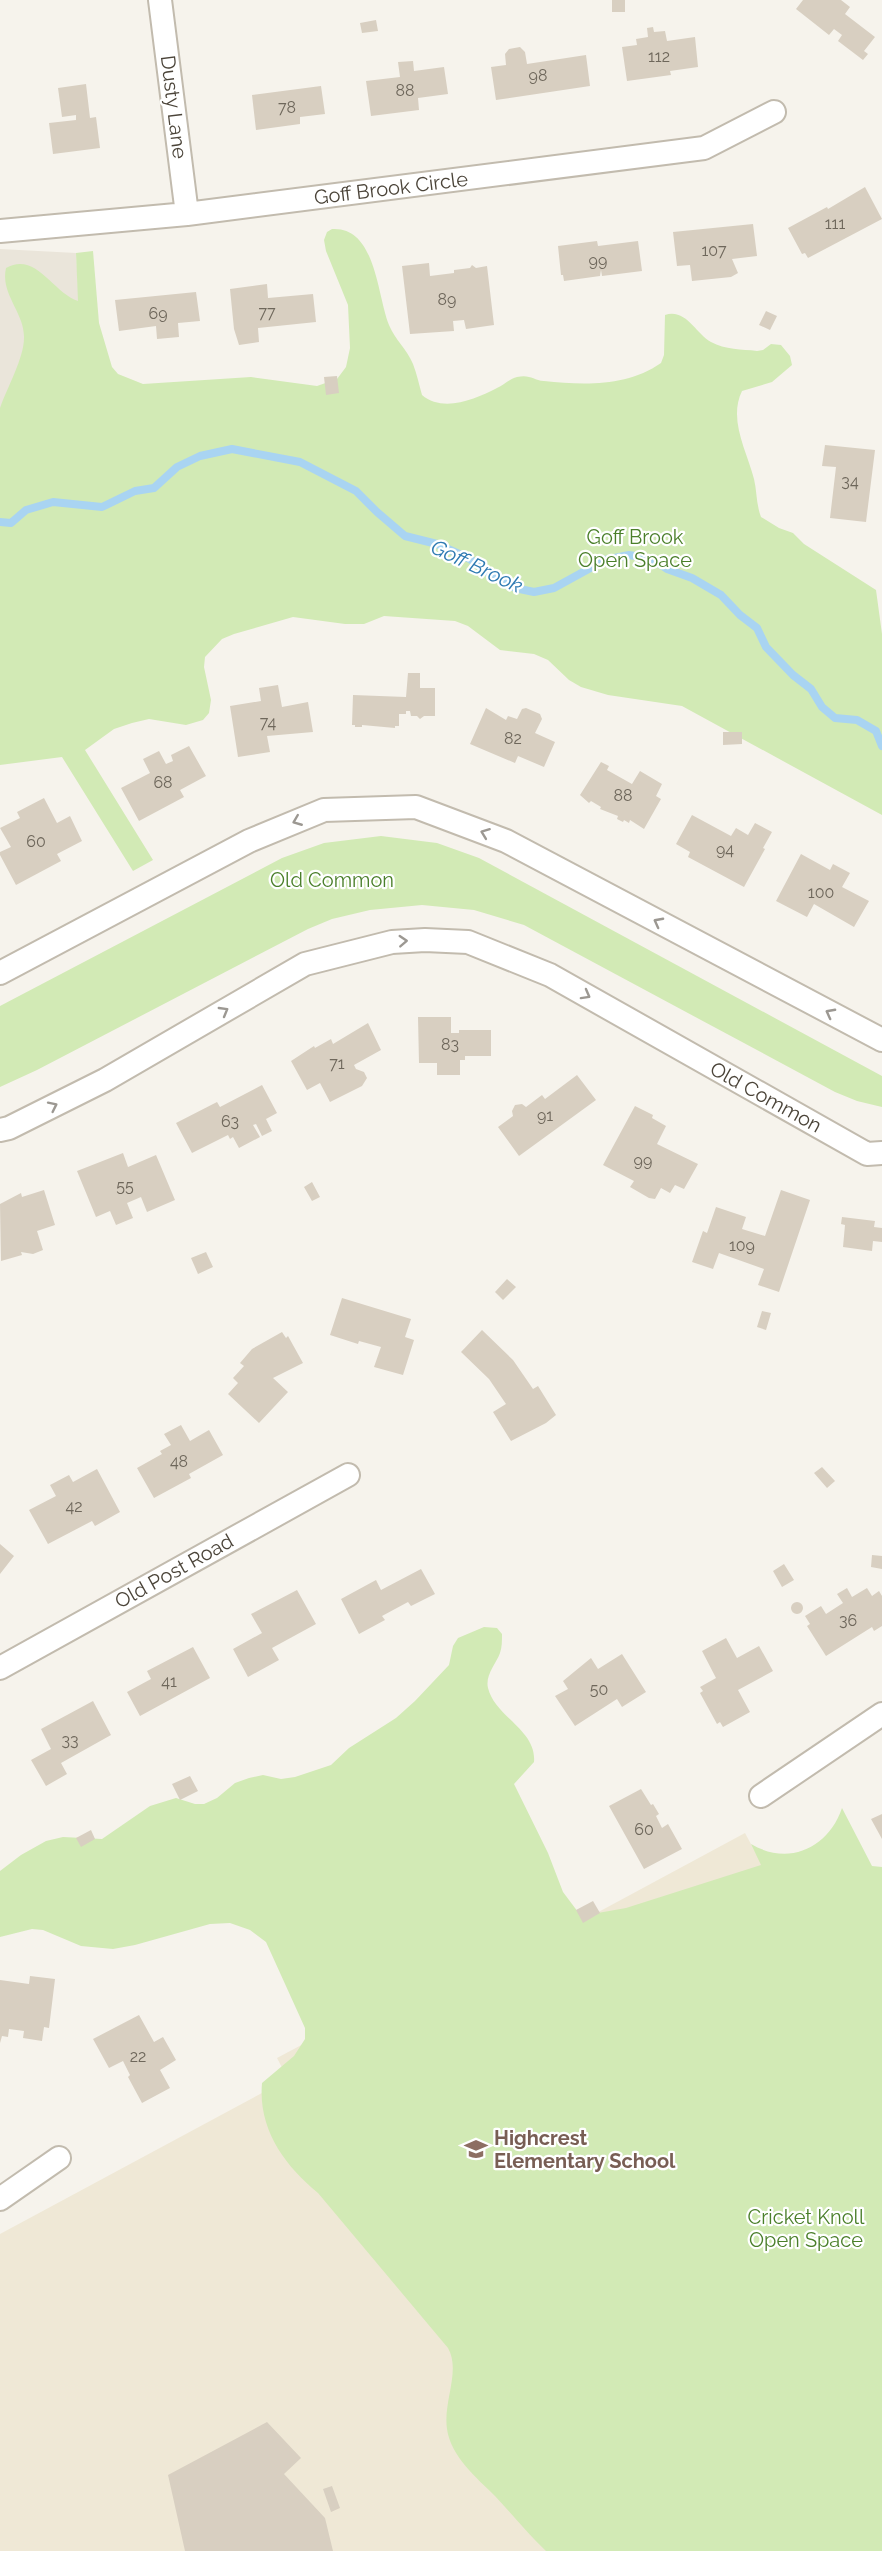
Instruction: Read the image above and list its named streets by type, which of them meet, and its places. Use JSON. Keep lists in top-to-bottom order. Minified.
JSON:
{"streets":{"street":["Dusty Lane","Goff Brook Circle","Old Common","Old Post Road"]},"crossings":[["Dusty Lane","Goff Brook Circle"]],"water":["Goff Brook"],"parks":["Goff Brook Open Space","Old Common","Cricket Knoll Open Space"],"places":{"school or university":["Highcrest Elementary School"]},"house_numbers":["112","98","88","78","111","107","99","89","77","69","34","74","82","68","88","60","94","100","83","71","91","63","99","55","109","48","42","36","41","50","33","60","22"]}
